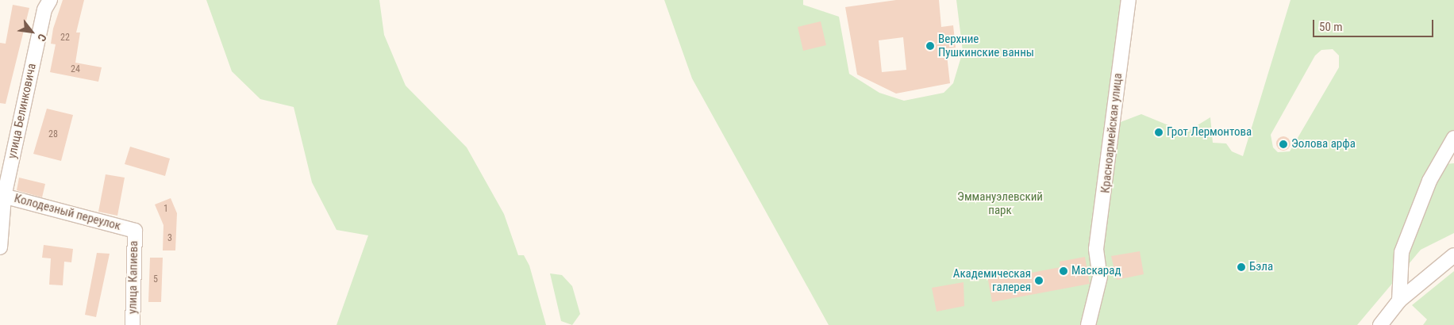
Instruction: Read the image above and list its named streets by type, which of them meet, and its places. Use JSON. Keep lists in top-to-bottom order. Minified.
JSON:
{"streets":{"street":["улица Белинковича","Красноармейская улица","Колодезный переулок","улица Капиева"]},"crossings":[["улица Белинковича","Колодезный переулок"],["Колодезный переулок","улица Капиева"]],"parks":["Эммануэлевский парк"],"places":["Верхние Пушкинские ванны","Грот Лермонтова","Эолова арфа","Бэла","Маскарад","Академическая галерея"],"house_numbers":["22","24","28","1","3","5"],"scale_bar":"50 m","north":"bottom right"}
